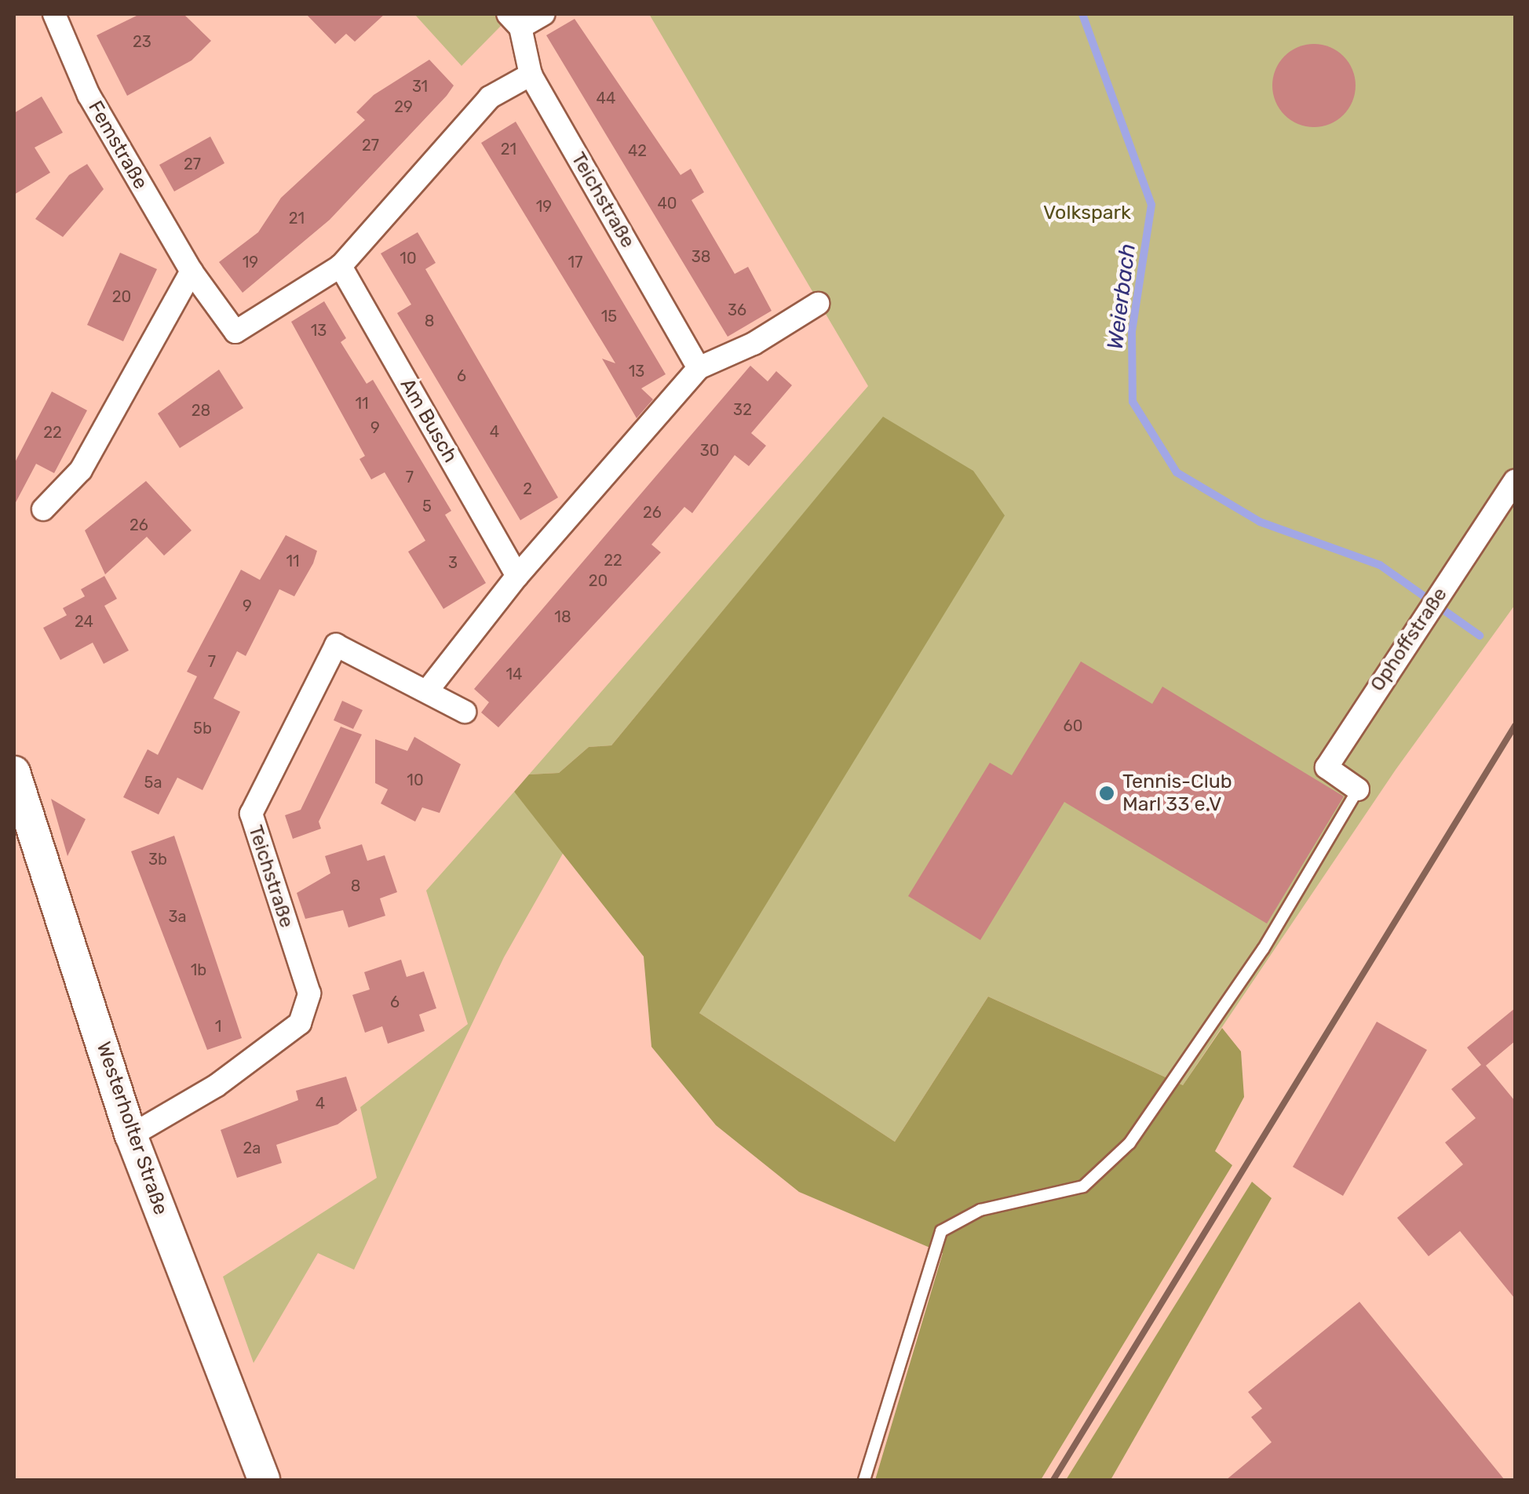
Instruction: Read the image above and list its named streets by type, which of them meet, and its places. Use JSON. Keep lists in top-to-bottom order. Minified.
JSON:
{"streets":{"main road":["Westerholter Straße"],"street":["Femstraße","Teichstraße","Am Busch","Ophoffstraße"]},"crossings":[["Femstraße","Am Busch"],["Teichstraße","Westerholter Straße"]],"water":["Weierbach"],"parks":["Volkspark"],"places":["Tennis-Club Marl 33 e.V"],"house_numbers":["23","31","44","29","27","21","42","27","40","19","21","38","10","19","17","20","36","15","8","13","13","6","11","32","28","9","4","22","30","7","2","5","26","26","22","11","3","20","9","18","24","7","14","60","5b","10","5a","3b","8","3a","1b","6","1","4","2a"]}
